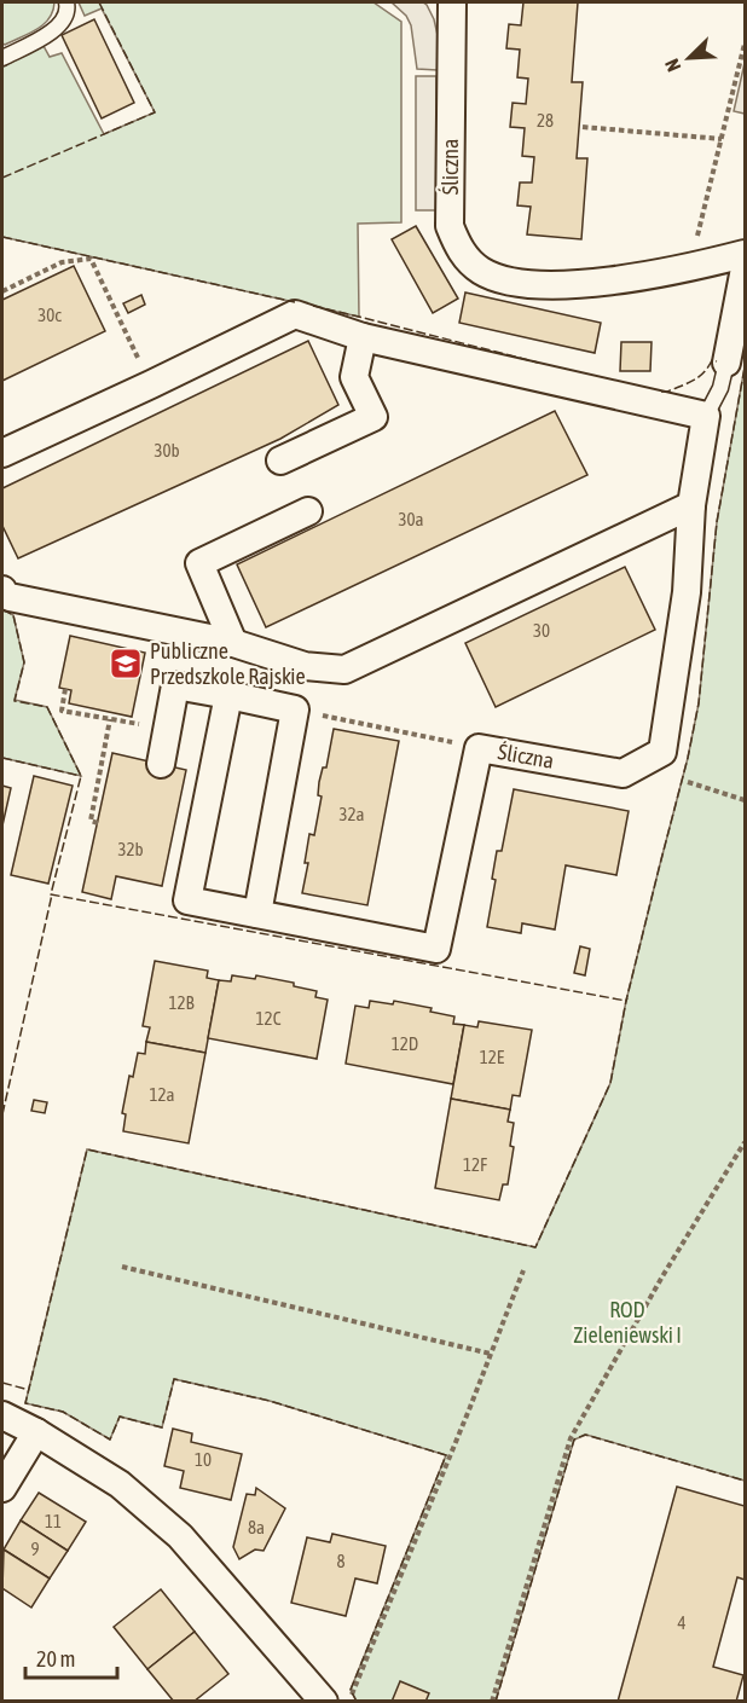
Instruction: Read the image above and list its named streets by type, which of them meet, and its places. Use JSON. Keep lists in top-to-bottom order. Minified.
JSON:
{"streets":{"street":["Śliczna"]},"parks":["ROD Zieleniewski I"],"places":{"school or university":["Publiczne Przedszkole Rajskie"]},"house_numbers":["28","30c","30b","30a","30","32a","32b","12B","12C","12D","12E","12a","12F","10","11","8a","9","8","4"],"scale_bar":"20 m","north":"bottom left"}
